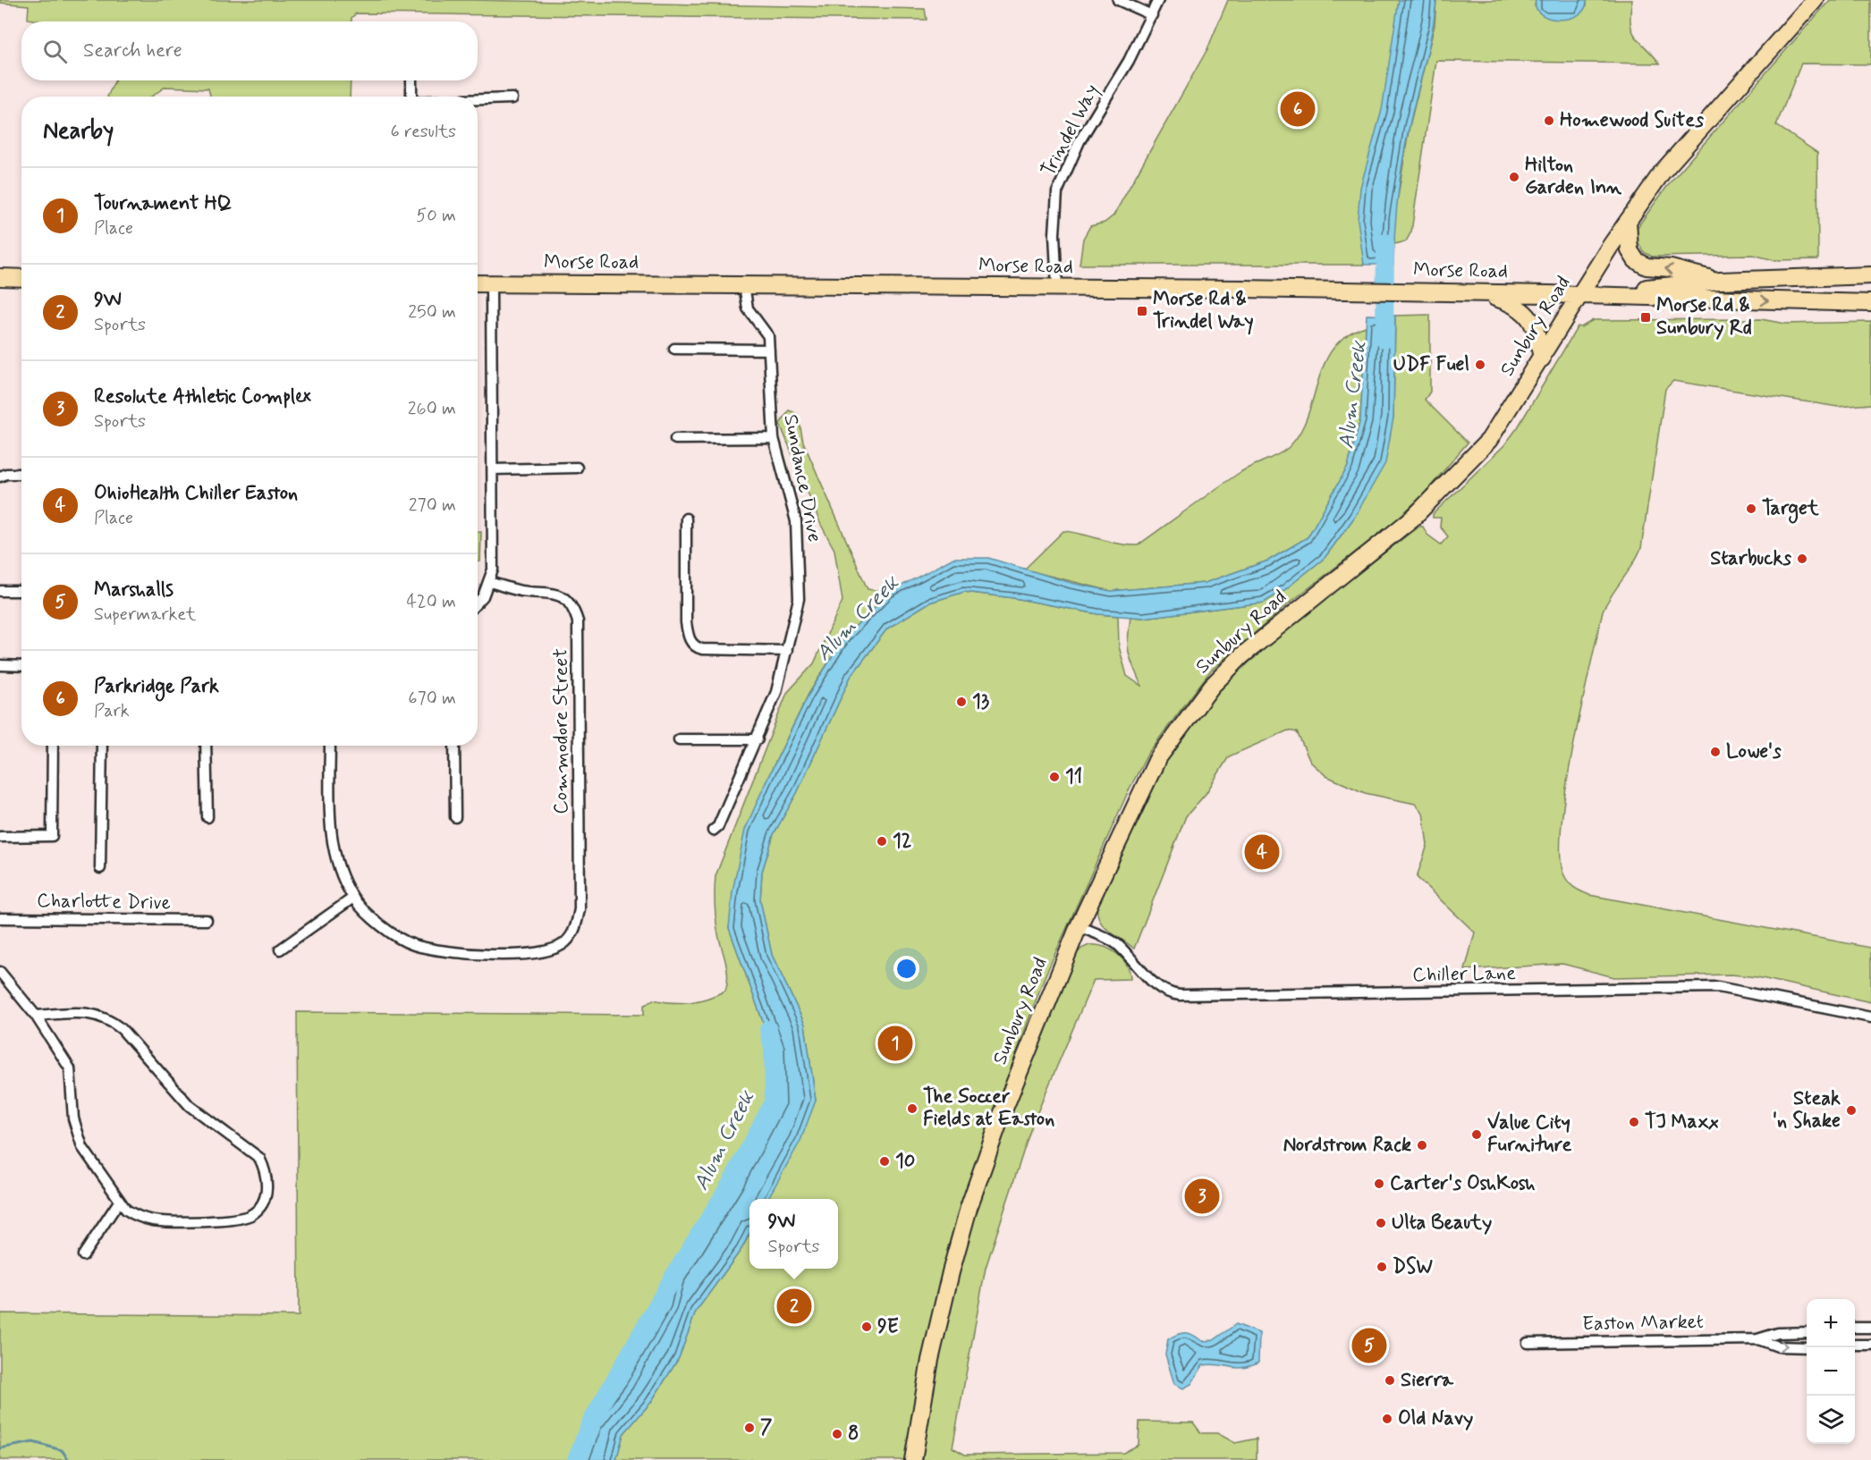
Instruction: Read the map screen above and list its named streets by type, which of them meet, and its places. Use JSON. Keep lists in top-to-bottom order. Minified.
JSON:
{"streets":{"main road":["Morse Road","Sunbury Road"],"street":["Trindel Way","Sundance Drive","Commodore Street","Charlotte Drive","Chiller Lane","Easton Market"]},"crossings":[["Trindel Way","Morse Road"],["Morse Road","Sunbury Road"],["Morse Road","Sundance Drive"],["Sunbury Road","Chiller Lane"]],"water":["Alum Creek"],"places":{"other":["Homewood Suites","Hilton Garden Inn","UDF Fuel","Target","Starbucks","13","Lowe's","11","12","The Soccer Fields at Easton","Steak 'n Shake","TJ Maxx","Value City Furniture","Nordstrom Rack","10","Carter's OshKosh","Ulta Beauty","DSW","9E","Sierra","Old Navy","7","8"],"transit":["Morse Rd & Trindel Way","Morse Rd & Sunbury Rd"]},"page":{"search":"Search here","pins":["6","4","1","3","2","5"],"heading":["Nearby","6 results"],"list":[{"mark":"1","name":"Tournament HQ","note":"Place","value":"50 m"},{"mark":"2","name":"9W","note":"Sports","value":"250 m"},{"mark":"3","name":"Resolute Athletic Complex","note":"Sports","value":"260 m"},{"mark":"4","name":"OhioHealth Chiller Easton","note":"Place","value":"270 m"},{"mark":"5","name":"Marshalls","note":"Supermarket","value":"420 m"},{"mark":"6","name":"Parkridge Park","note":"Park","value":"670 m"}],"popup":["9W","Sports"],"map_buttons":["+","−"]}}
